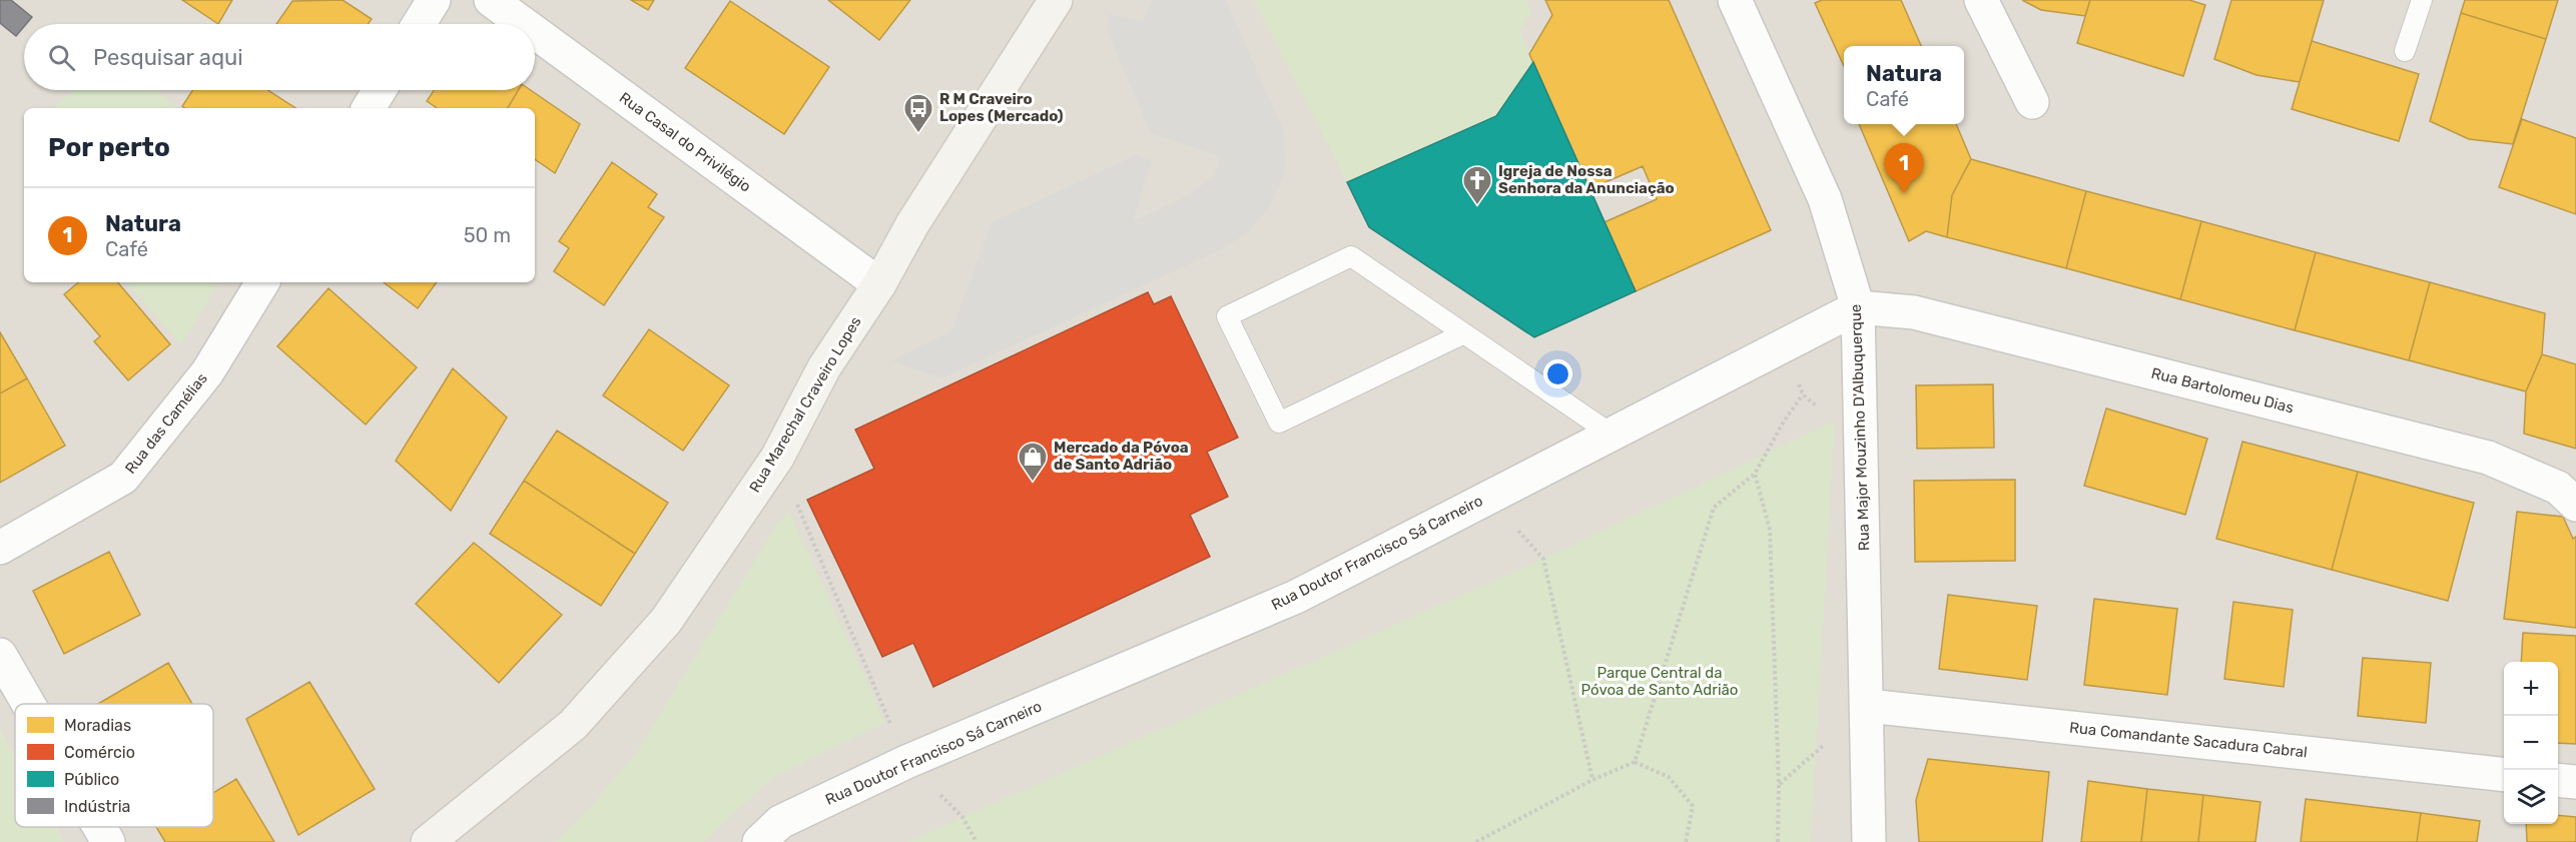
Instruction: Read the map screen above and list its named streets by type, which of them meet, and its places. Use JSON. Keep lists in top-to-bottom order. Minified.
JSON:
{"streets":{"street":["Rua Casal do Privilégio","Rua Bartolomeu Dias","Rua Marechal Craveiro Lopes","Rua das Camélias","Rua Major Mouzinho D'Albuquerque","Rua Doutor Francisco Sá Carneiro","Rua Comandante Sacadura Cabral"]},"crossings":[["Rua Casal do Privilégio","Rua Marechal Craveiro Lopes"],["Rua Bartolomeu Dias","Rua Major Mouzinho D'Albuquerque"],["Rua Bartolomeu Dias","Rua Doutor Francisco Sá Carneiro"],["Rua Major Mouzinho D'Albuquerque","Rua Doutor Francisco Sá Carneiro"],["Rua Major Mouzinho D'Albuquerque","Rua Comandante Sacadura Cabral"]],"parks":["Parque Central da Póvoa de Santo Adrião"],"places":{"bus stop":["R M Craveiro Lopes (Mercado)"],"church":["Igreja de Nossa Senhora da Anunciação"],"shop":["Mercado da Póvoa de Santo Adrião"]},"legend":["Moradias","Comércio","Público","Indústria"],"page":{"search":"Pesquisar aqui","popup":["Natura","Café"],"heading":"Por perto","pins":"1","list":[{"mark":"1","name":"Natura","note":"Café","value":"50 m"}],"map_buttons":["+","−"]}}
